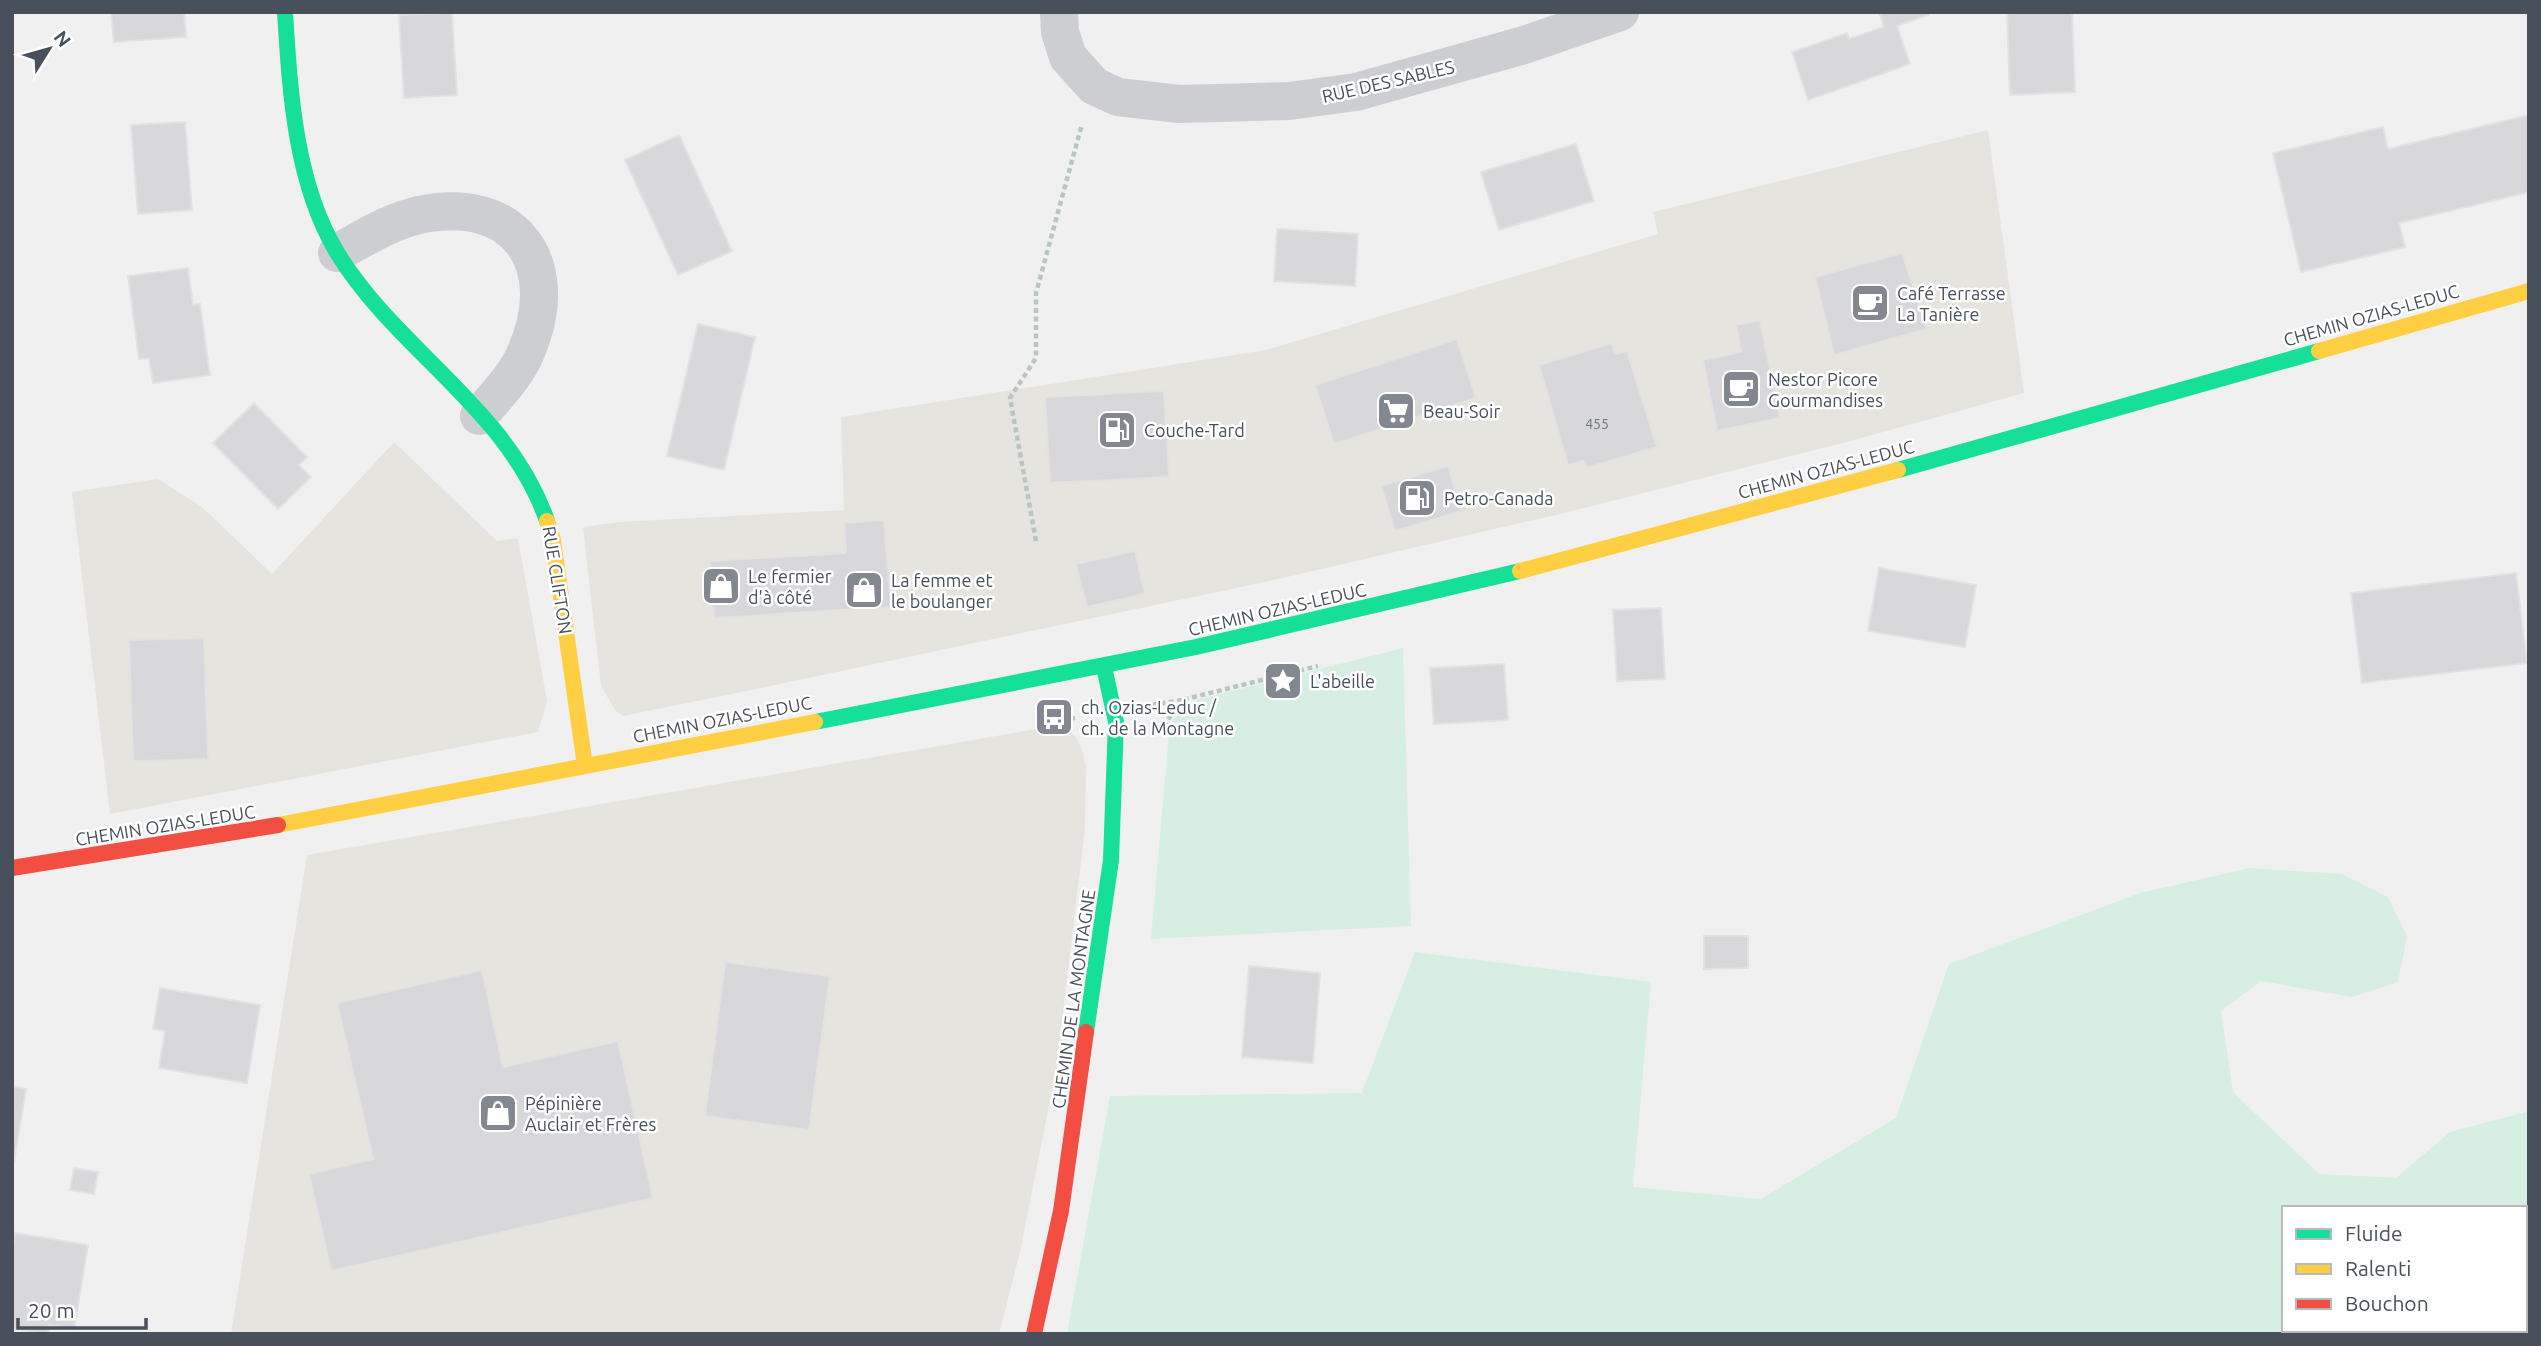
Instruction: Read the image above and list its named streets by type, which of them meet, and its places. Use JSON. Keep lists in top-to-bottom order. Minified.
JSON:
{"streets":{"street":["RUE DES SABLES","CHEMIN OZIAS-LEDUC","RUE CLIFTON","CHEMIN DE LA MONTAGNE"]},"crossings":[["CHEMIN OZIAS-LEDUC","RUE CLIFTON"],["CHEMIN OZIAS-LEDUC","CHEMIN DE LA MONTAGNE"]],"places":{"cafe":["Café Terrasse La Tanière","Nestor Picore Gourmandises"],"supermarket":["Beau-Soir"],"fuel station":["Couche-Tard","Petro-Canada"],"shop":["Le fermier d'à côté","La femme et le boulanger","Pépinière Auclair et Frères"],"place":["L'abeille"],"bus stop":["ch. Ozias-Leduc / ch. de la Montagne"]},"house_numbers":["455"],"legend":["Fluide","Ralenti","Bouchon"],"scale_bar":"20 m","north":"top right"}
